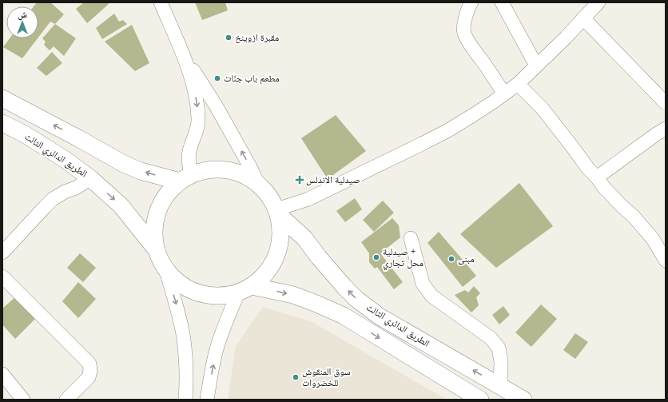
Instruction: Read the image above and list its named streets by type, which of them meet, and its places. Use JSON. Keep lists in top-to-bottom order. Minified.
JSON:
{"streets":{"main road":["الطريق الدائري الثالث"]},"places":{"other":["مقبرة ازوينخ","مطعم باب جنّات","صيدلية + محل تجاري","مبنى","سوق المنقوش للخضروات"],"health":["صيدلية الاندلس"]},"north":"top"}
